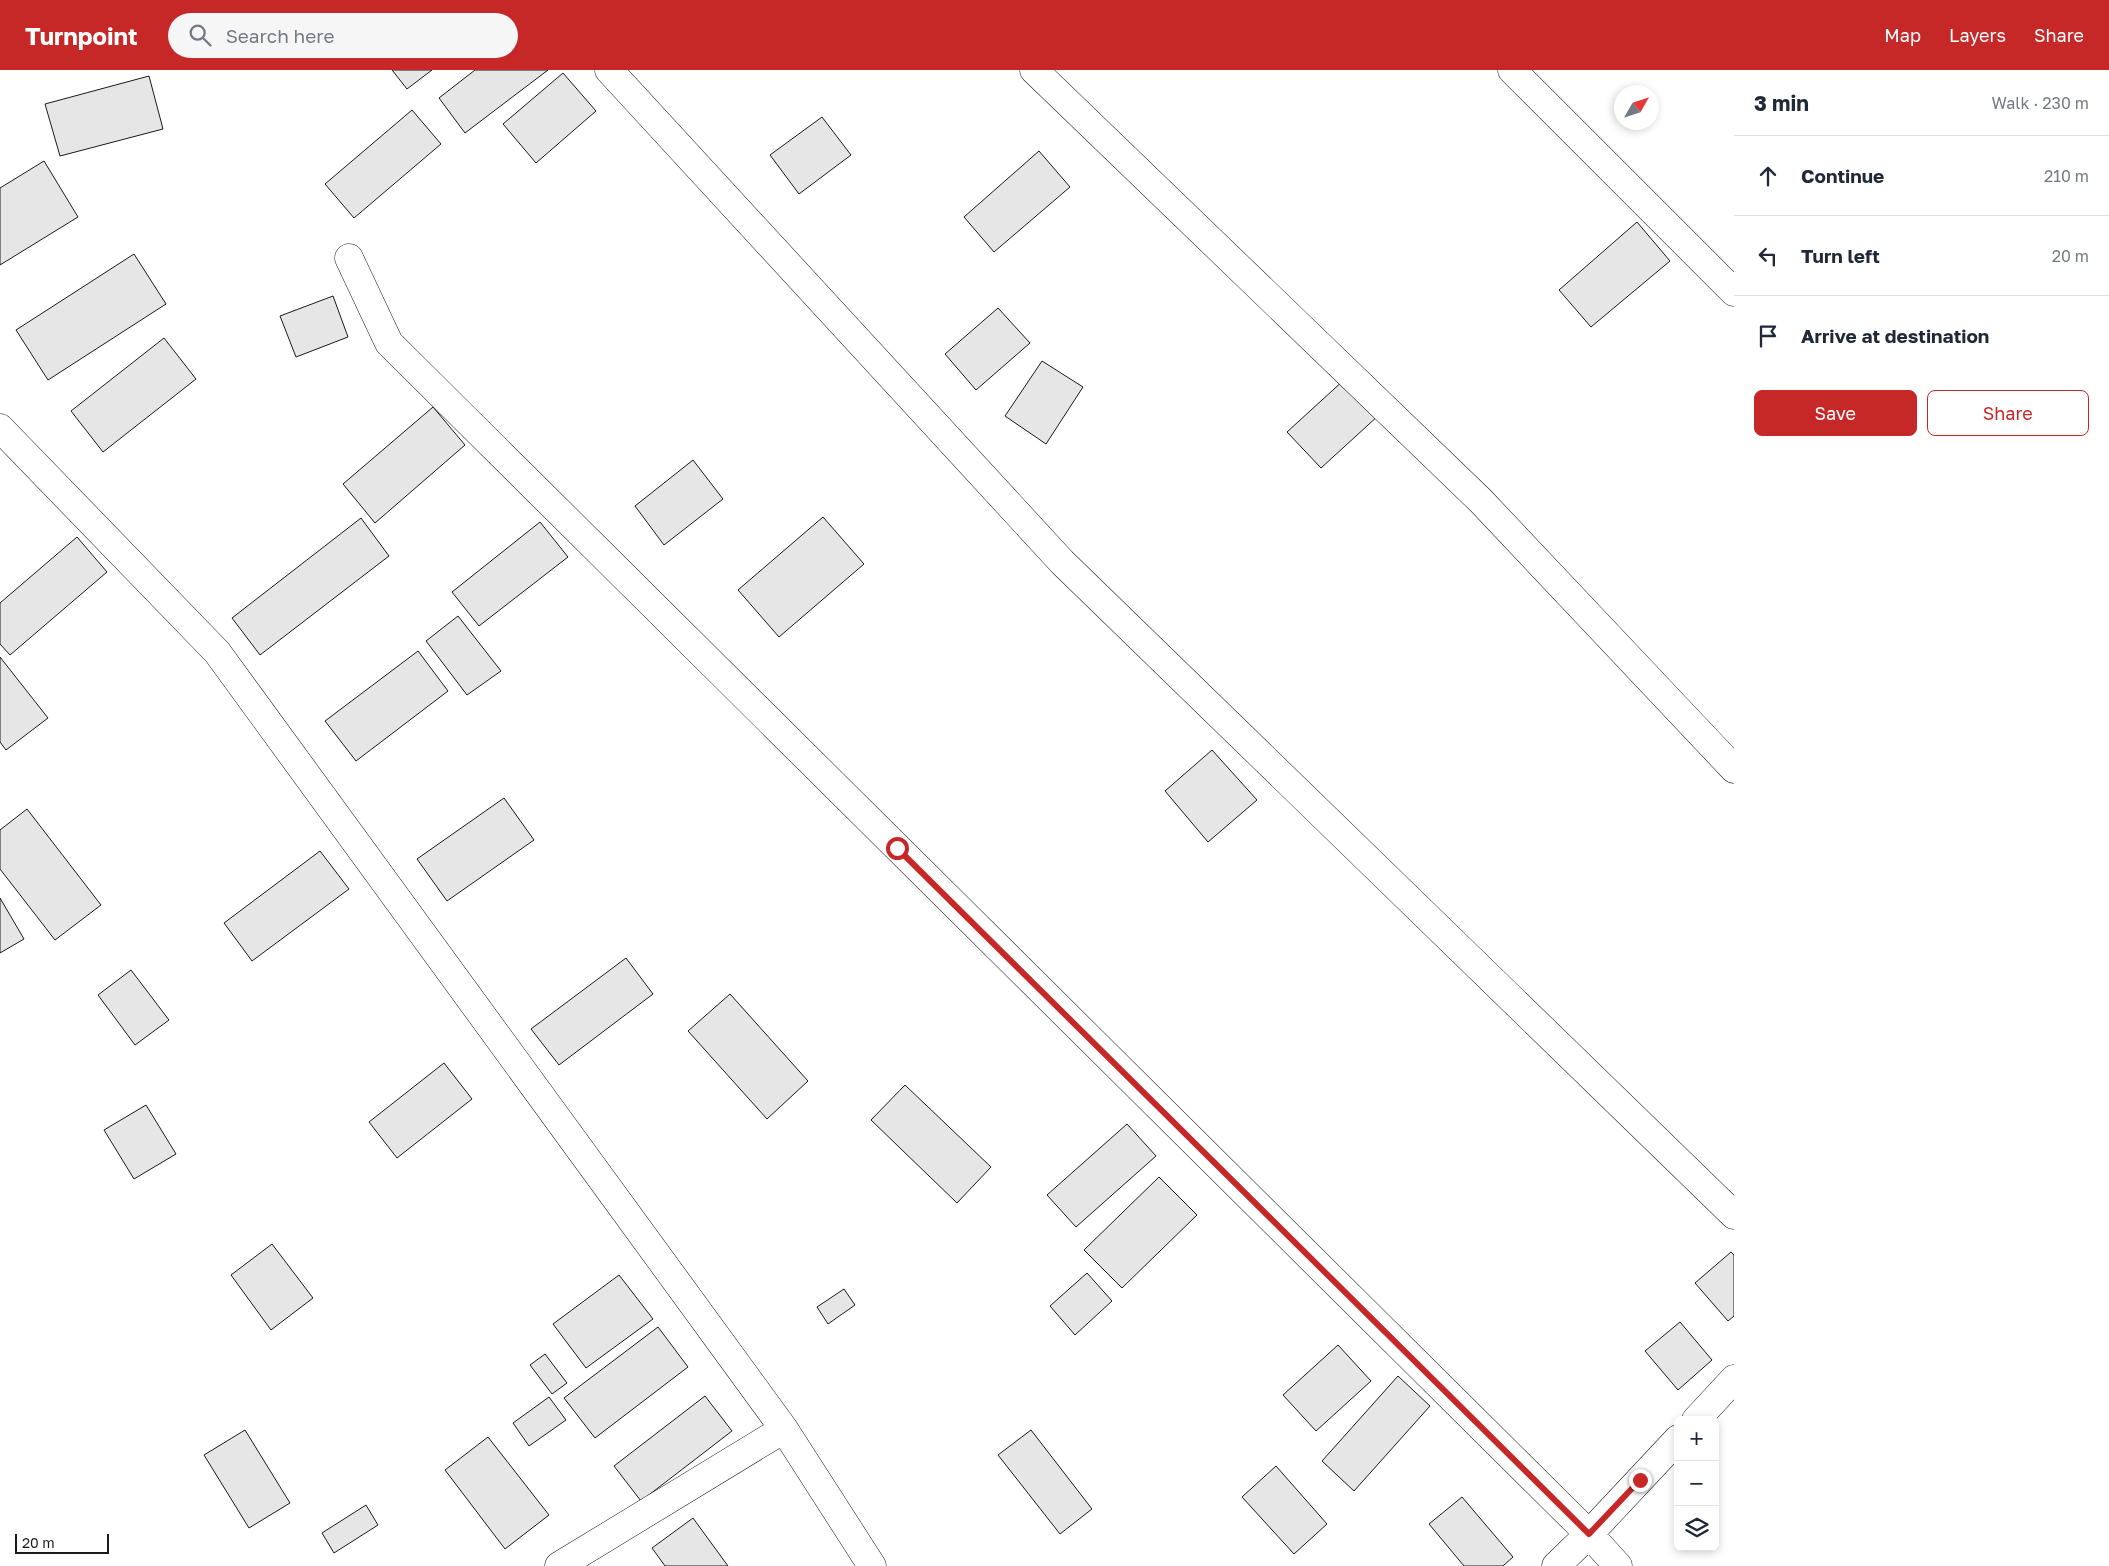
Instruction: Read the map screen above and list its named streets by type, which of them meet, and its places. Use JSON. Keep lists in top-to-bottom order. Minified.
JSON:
{"scale_bar":"20 m","north":"top right","page":{"header":"Turnpoint","search":"Search here","nav":["Map","Layers","Share"],"heading":["3 min","Walk · 230 m"],"list":[["Continue","210 m"],["Turn left","20 m"],"Arrive at destination"],"buttons":["Save","Share"],"map_buttons":["+","−"],"scale":"20 m"}}
